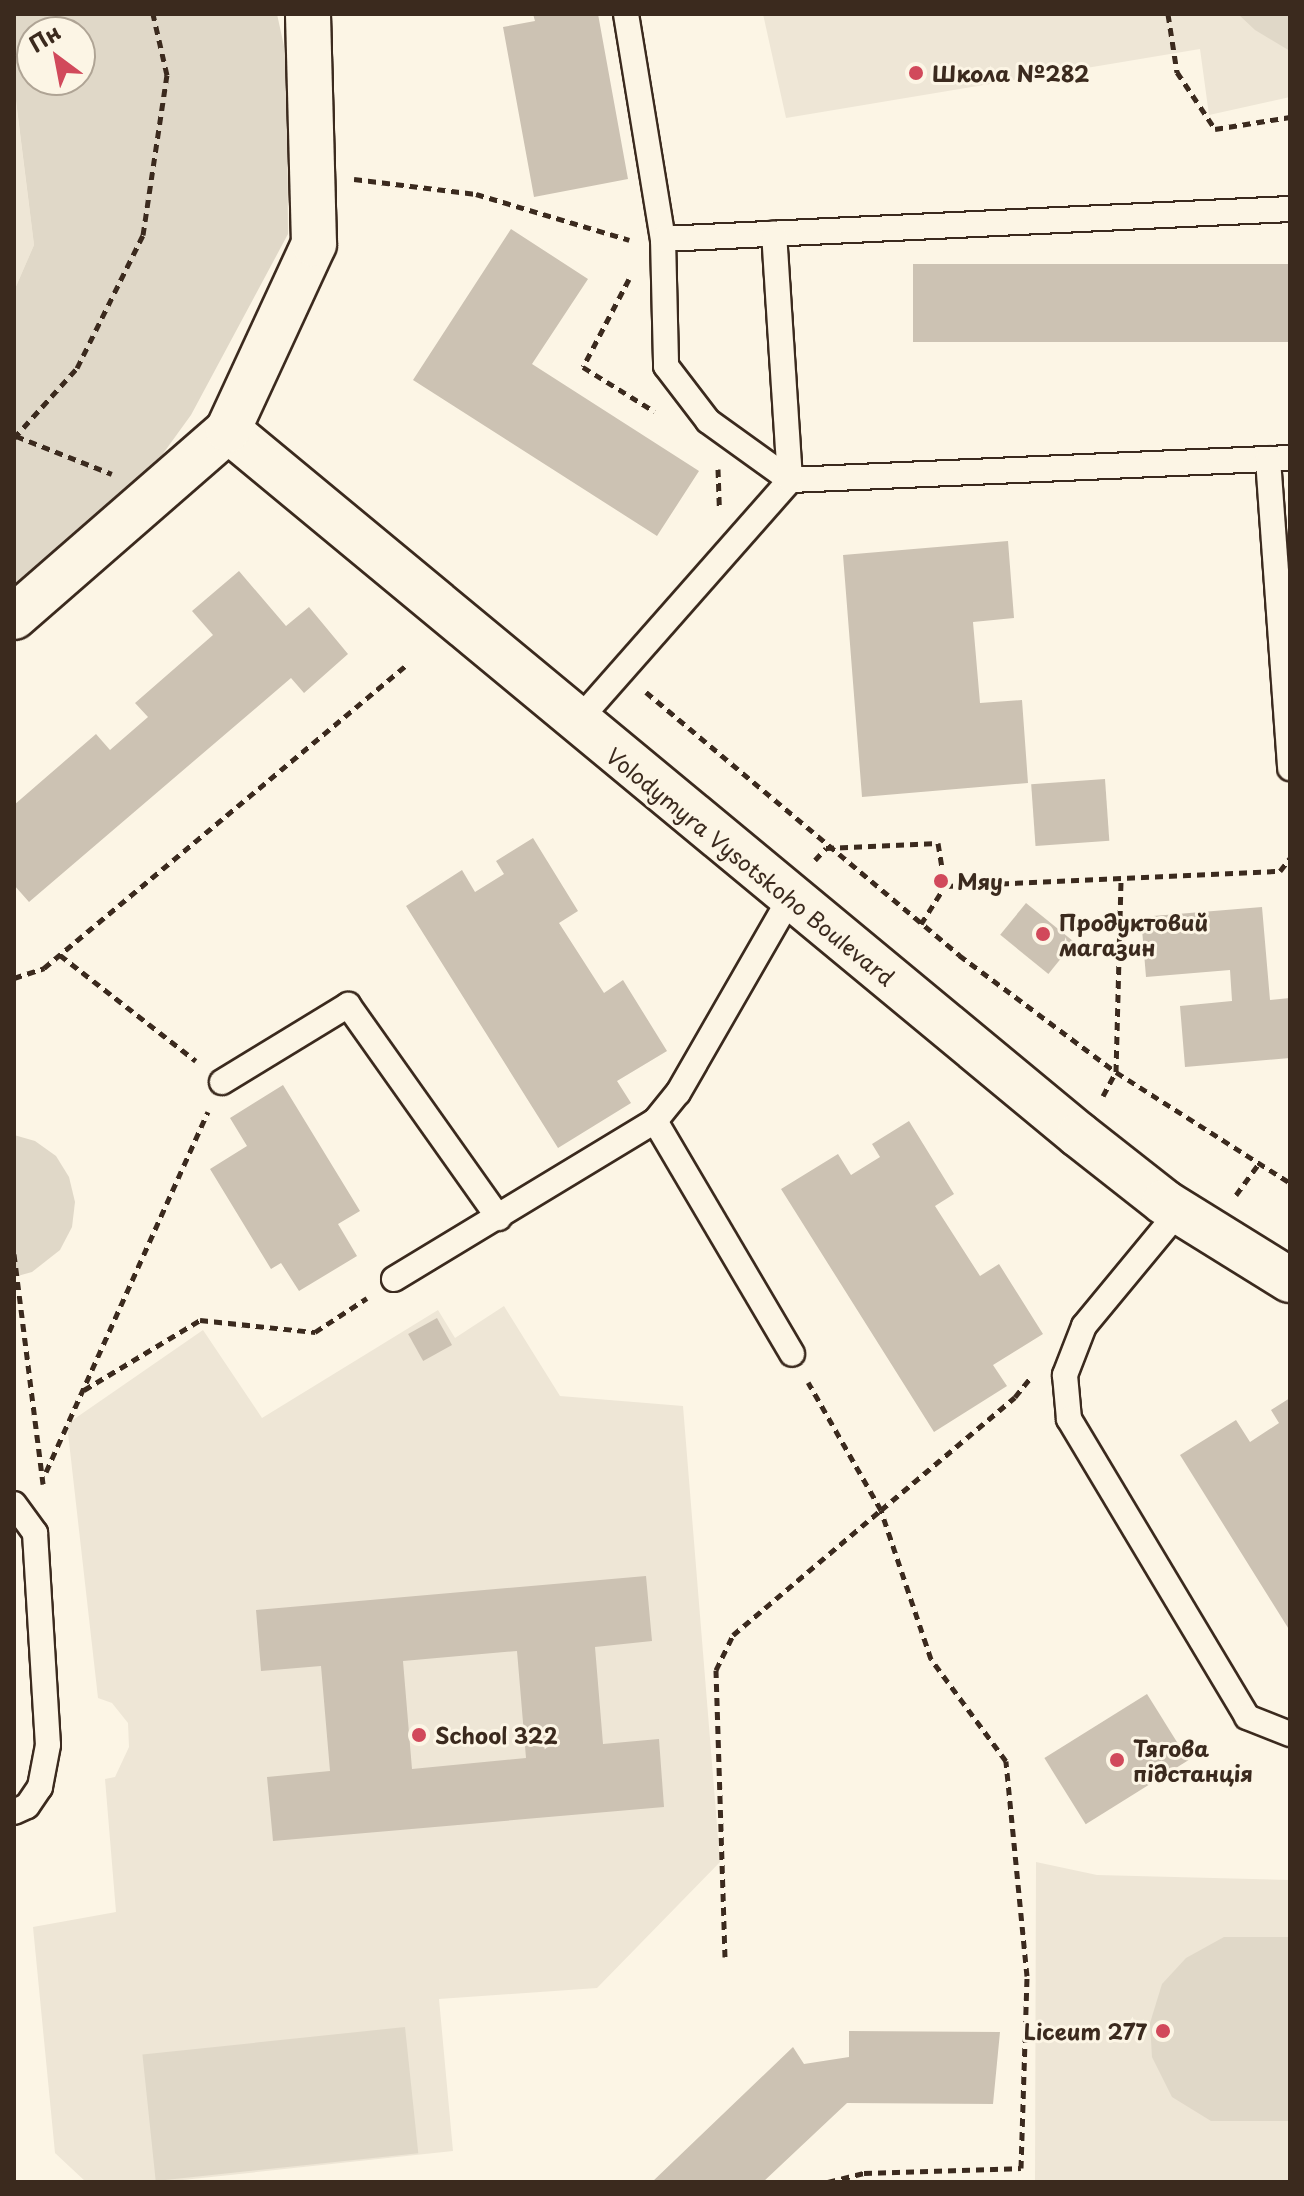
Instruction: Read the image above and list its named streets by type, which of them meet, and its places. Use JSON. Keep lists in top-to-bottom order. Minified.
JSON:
{"streets":{"street":["Volodymyra Vysotskoho Boulevard"]},"places":["Школа №282","Мяу","Продуктовий магазин","School 322","Тягова пiдстанцiя","Liceum 277"],"north":"top left"}
